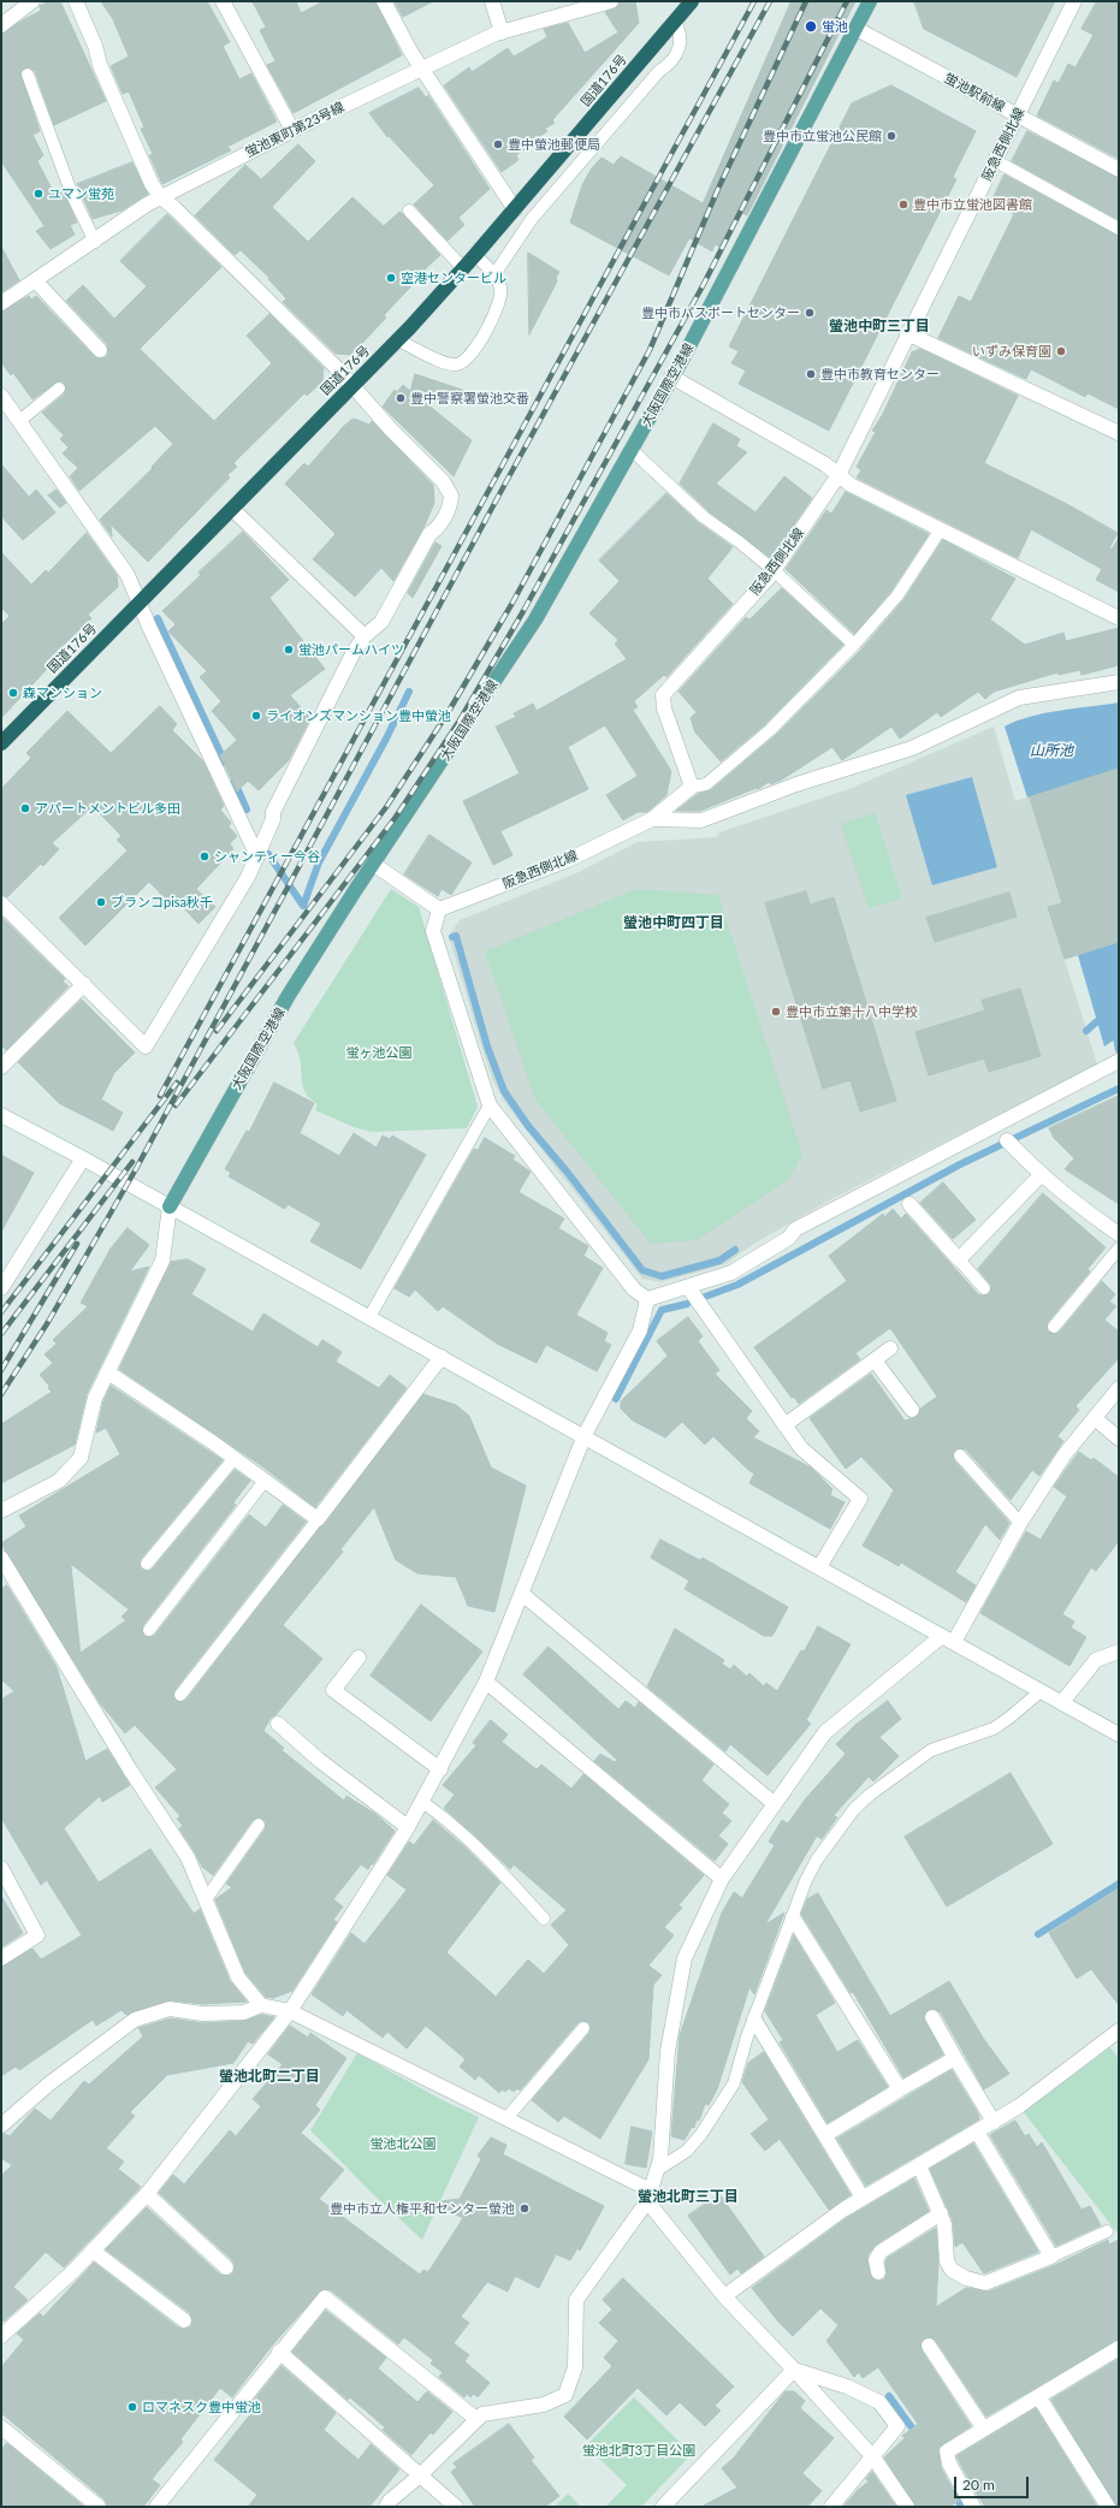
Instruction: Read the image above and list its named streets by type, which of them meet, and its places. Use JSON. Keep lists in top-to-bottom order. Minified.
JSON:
{"streets":{"highway":["国道176号"],"main road":["大阪国際空港線"],"street":["蛍池駅前線","蛍池東町第23号線","阪急西側北線"]},"crossings":[["蛍池駅前線","阪急西側北線"],["蛍池駅前線","大阪国際空港線"]],"districts":["螢池中町三丁目","螢池中町四丁目","螢池北町二丁目","螢池北町三丁目"],"water":["山所池"],"parks":["蛍ヶ池公園","蛍池北公園","蛍池北町3丁目公園"],"places":["蛍池","豊中市立蛍池公民館","豊中螢池郵便局","ユマン蛍苑","豊中市立蛍池図書館","空港センタービル","豊中市パスポートセンター","いずみ保育園","豊中市教育センター","豊中警察署螢池交番","蛍池パームハイツ","森マンション","ライオンズマンション豊中螢池","アパートメントビル多田","シャンティー今谷","ブランコpisa秋千","豊中市立第十八中学校","豊中市立人権平和センター螢池","ロマネスク豊中蛍池"],"scale_bar":"20 m"}
